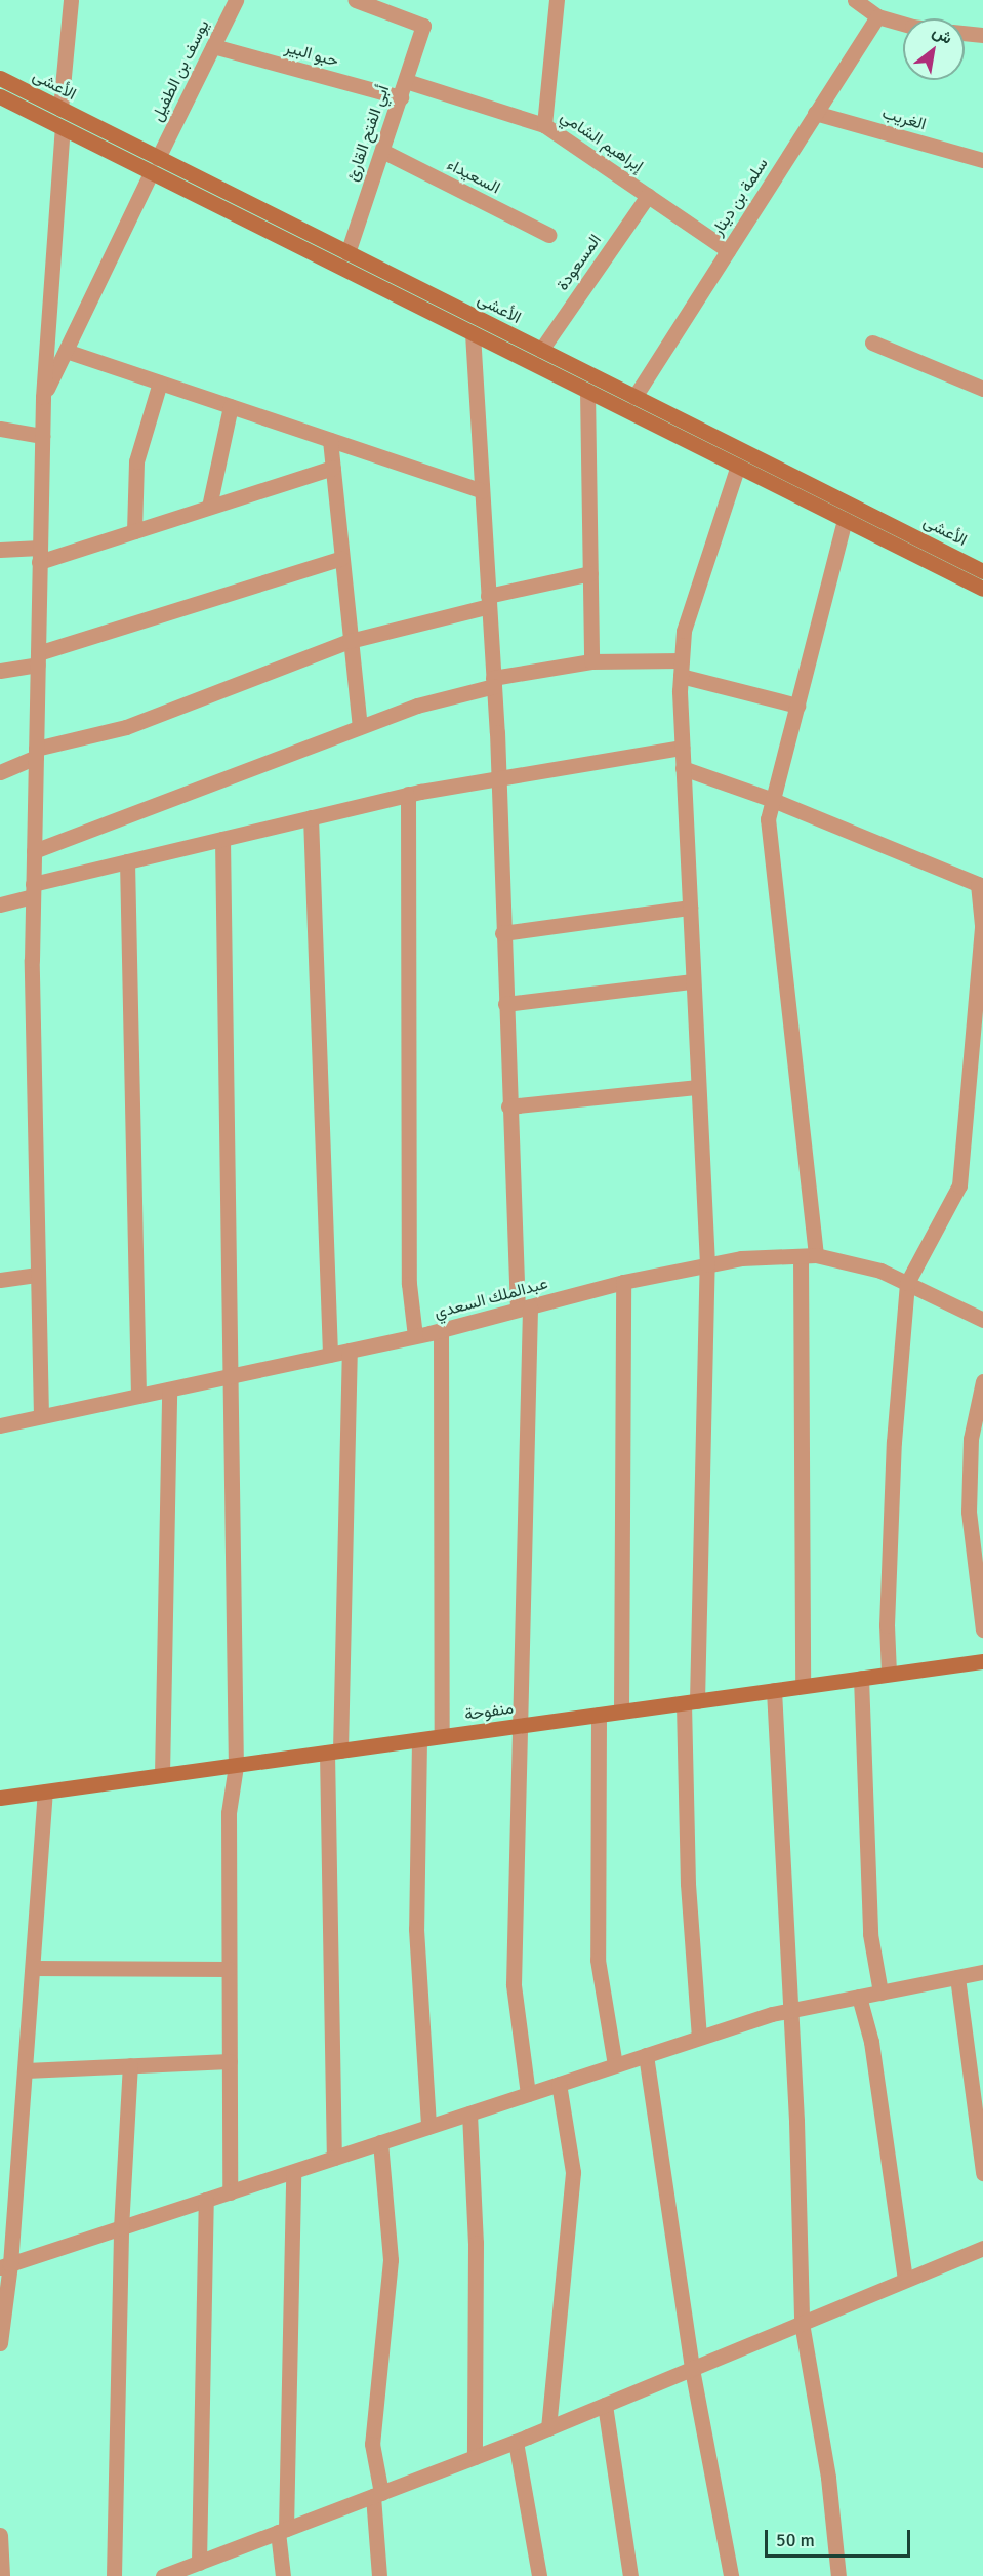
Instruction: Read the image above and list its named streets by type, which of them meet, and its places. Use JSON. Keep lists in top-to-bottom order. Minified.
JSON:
{"streets":{"street":["حبو البير","يوسف بن الطفيل","الأعشى","الغريب","أبي الفتح القارئ","إبراهيم الشامي","السعيداء","سلمة بن دينار","المسعودة","عبدالملك السعدي","منفوحة"]},"crossings":[["حبو البير","يوسف بن الطفيل"],["حبو البير","أبي الفتح القارئ"],["يوسف بن الطفيل","الأعشى"],["الأعشى","أبي الفتح القارئ"],["الأعشى","سلمة بن دينار"],["الأعشى","المسعودة"],["الغريب","سلمة بن دينار"],["أبي الفتح القارئ","إبراهيم الشامي"],["أبي الفتح القارئ","السعيداء"],["إبراهيم الشامي","سلمة بن دينار"],["إبراهيم الشامي","المسعودة"]],"scale_bar":"50 m","north":"top right"}
